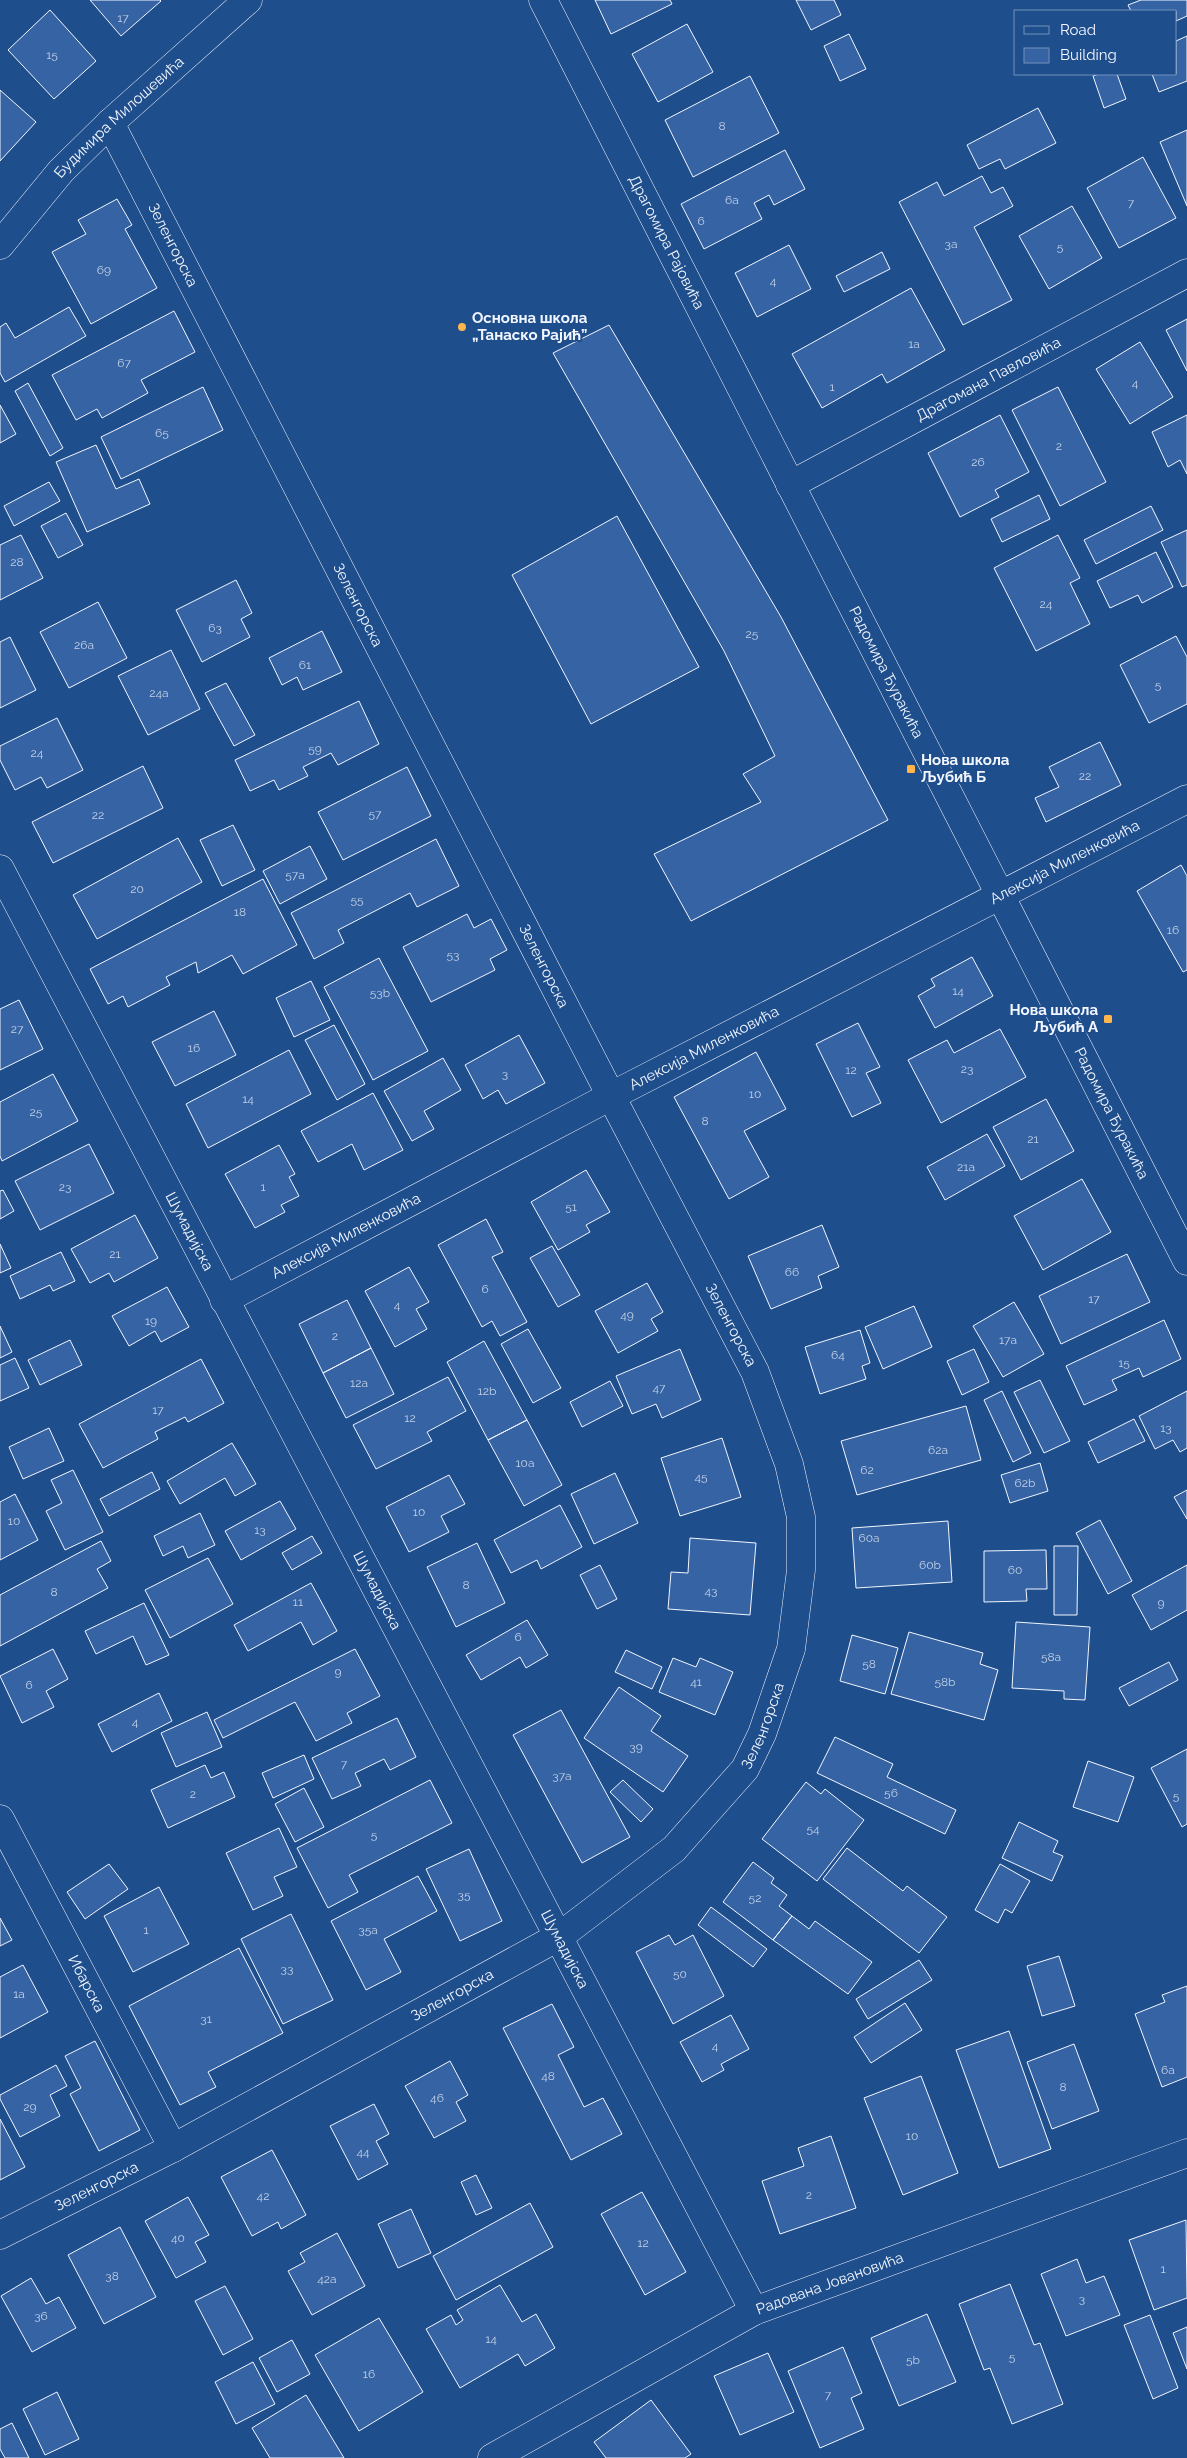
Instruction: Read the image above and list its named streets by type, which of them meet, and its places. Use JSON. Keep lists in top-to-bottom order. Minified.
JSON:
{"streets":{"street":["Будимира Милошевића","Драгомира Рајовића","Зеленгорска","Драгомана Павловића","Радомира Ђуракића","Алексија Миленковића","Шумадијска","Ибарска","Радована Јовановића"]},"crossings":[["Будимира Милошевића","Зеленгорска"],["Драгомира Рајовића","Драгомана Павловића"],["Драгомира Рајовића","Радомира Ђуракића"],["Зеленгорска","Алексија Миленковића"],["Зеленгорска","Шумадијска"],["Зеленгорска","Ибарска"],["Драгомана Павловића","Радомира Ђуракића"],["Радомира Ђуракића","Алексија Миленковића"],["Алексија Миленковића","Шумадијска"],["Шумадијска","Радована Јовановића"]],"places":{"other":["Основна школа „Танаско Рајић”"],"transit":["Нова школа Љубић Б","Нова школа Љубић А"]},"house_numbers":["17","15","8","6a","7","6","3a","5","69","4","1a","67","4","1","65","2","26","28","24","63","25","26a","61","5","24a","59","24","22","57","22","57a","20","55","18","16","53","14","53b","27","16","23","12","3","10","14","25","8","21","21a","23","1","51","21","66","6","17","4","49","19","2","17a","64","15","12a","47","12b","17","12","13","62a","10a","62","45","62b","10","10","13","60a","60b","60","8","43","8","11","9","6","58a","58","9","41","58b","6","4","39","7","37a","56","2","5","54","5","35","52","1","35a","33","50","1a","31","4","6a","48","8","46","29","10","44","2","42","40","12","1","38","42a","3","36","14","5","5b","16","7"],"legend":["Road","Building"]}
